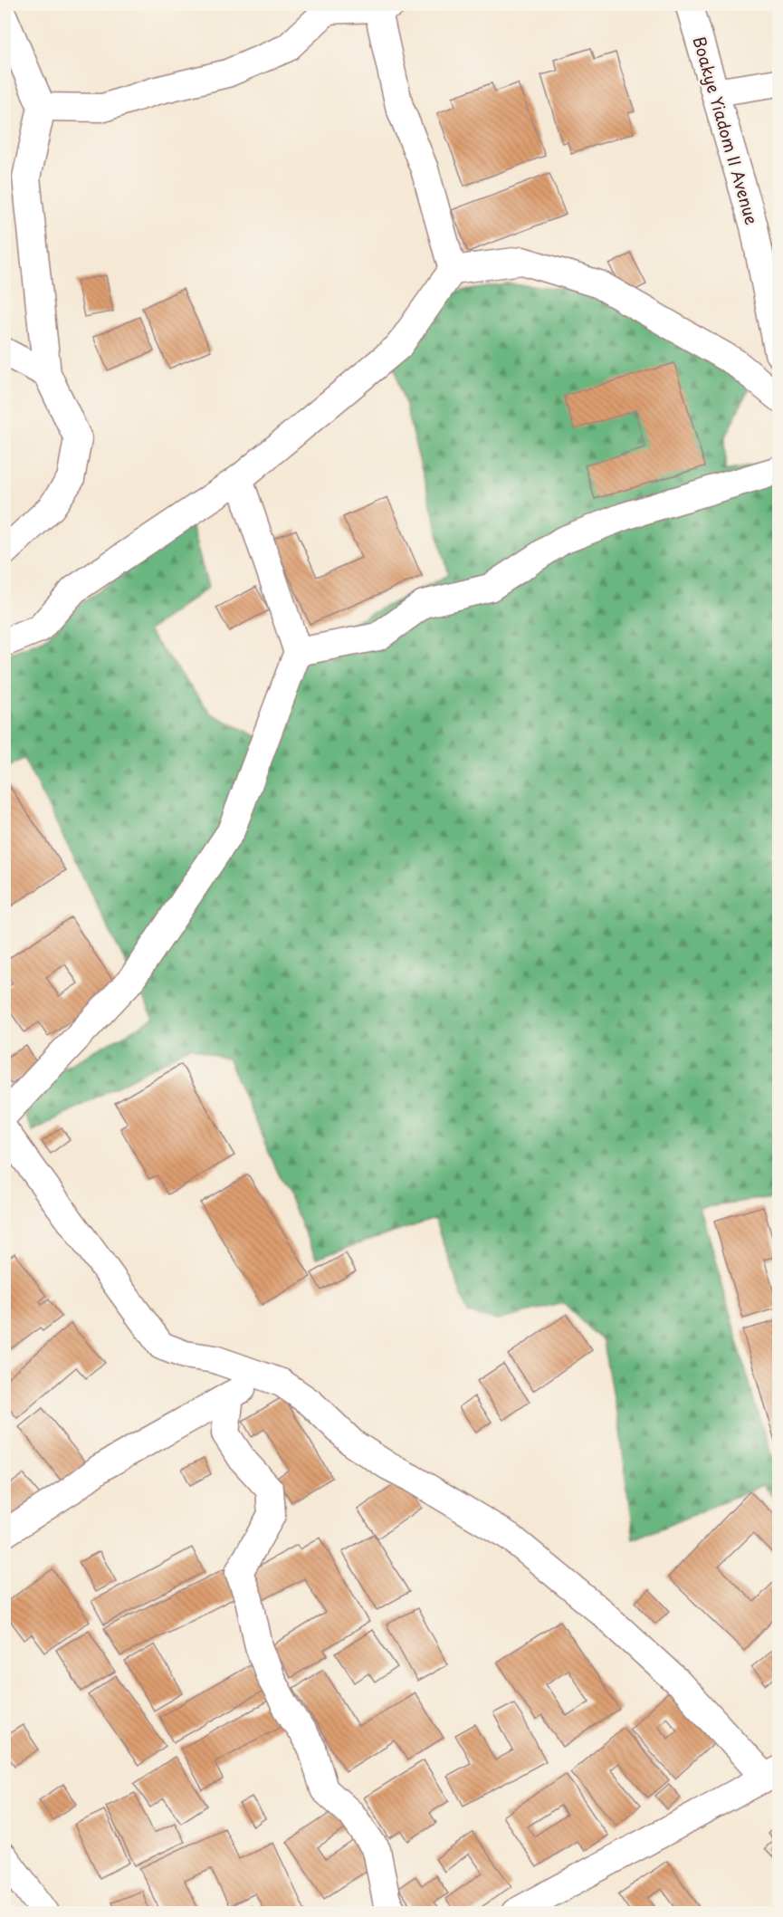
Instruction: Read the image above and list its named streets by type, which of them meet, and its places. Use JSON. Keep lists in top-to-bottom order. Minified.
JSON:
{"streets":{"street":["Boakye Yiadom II Avenue"]}}
